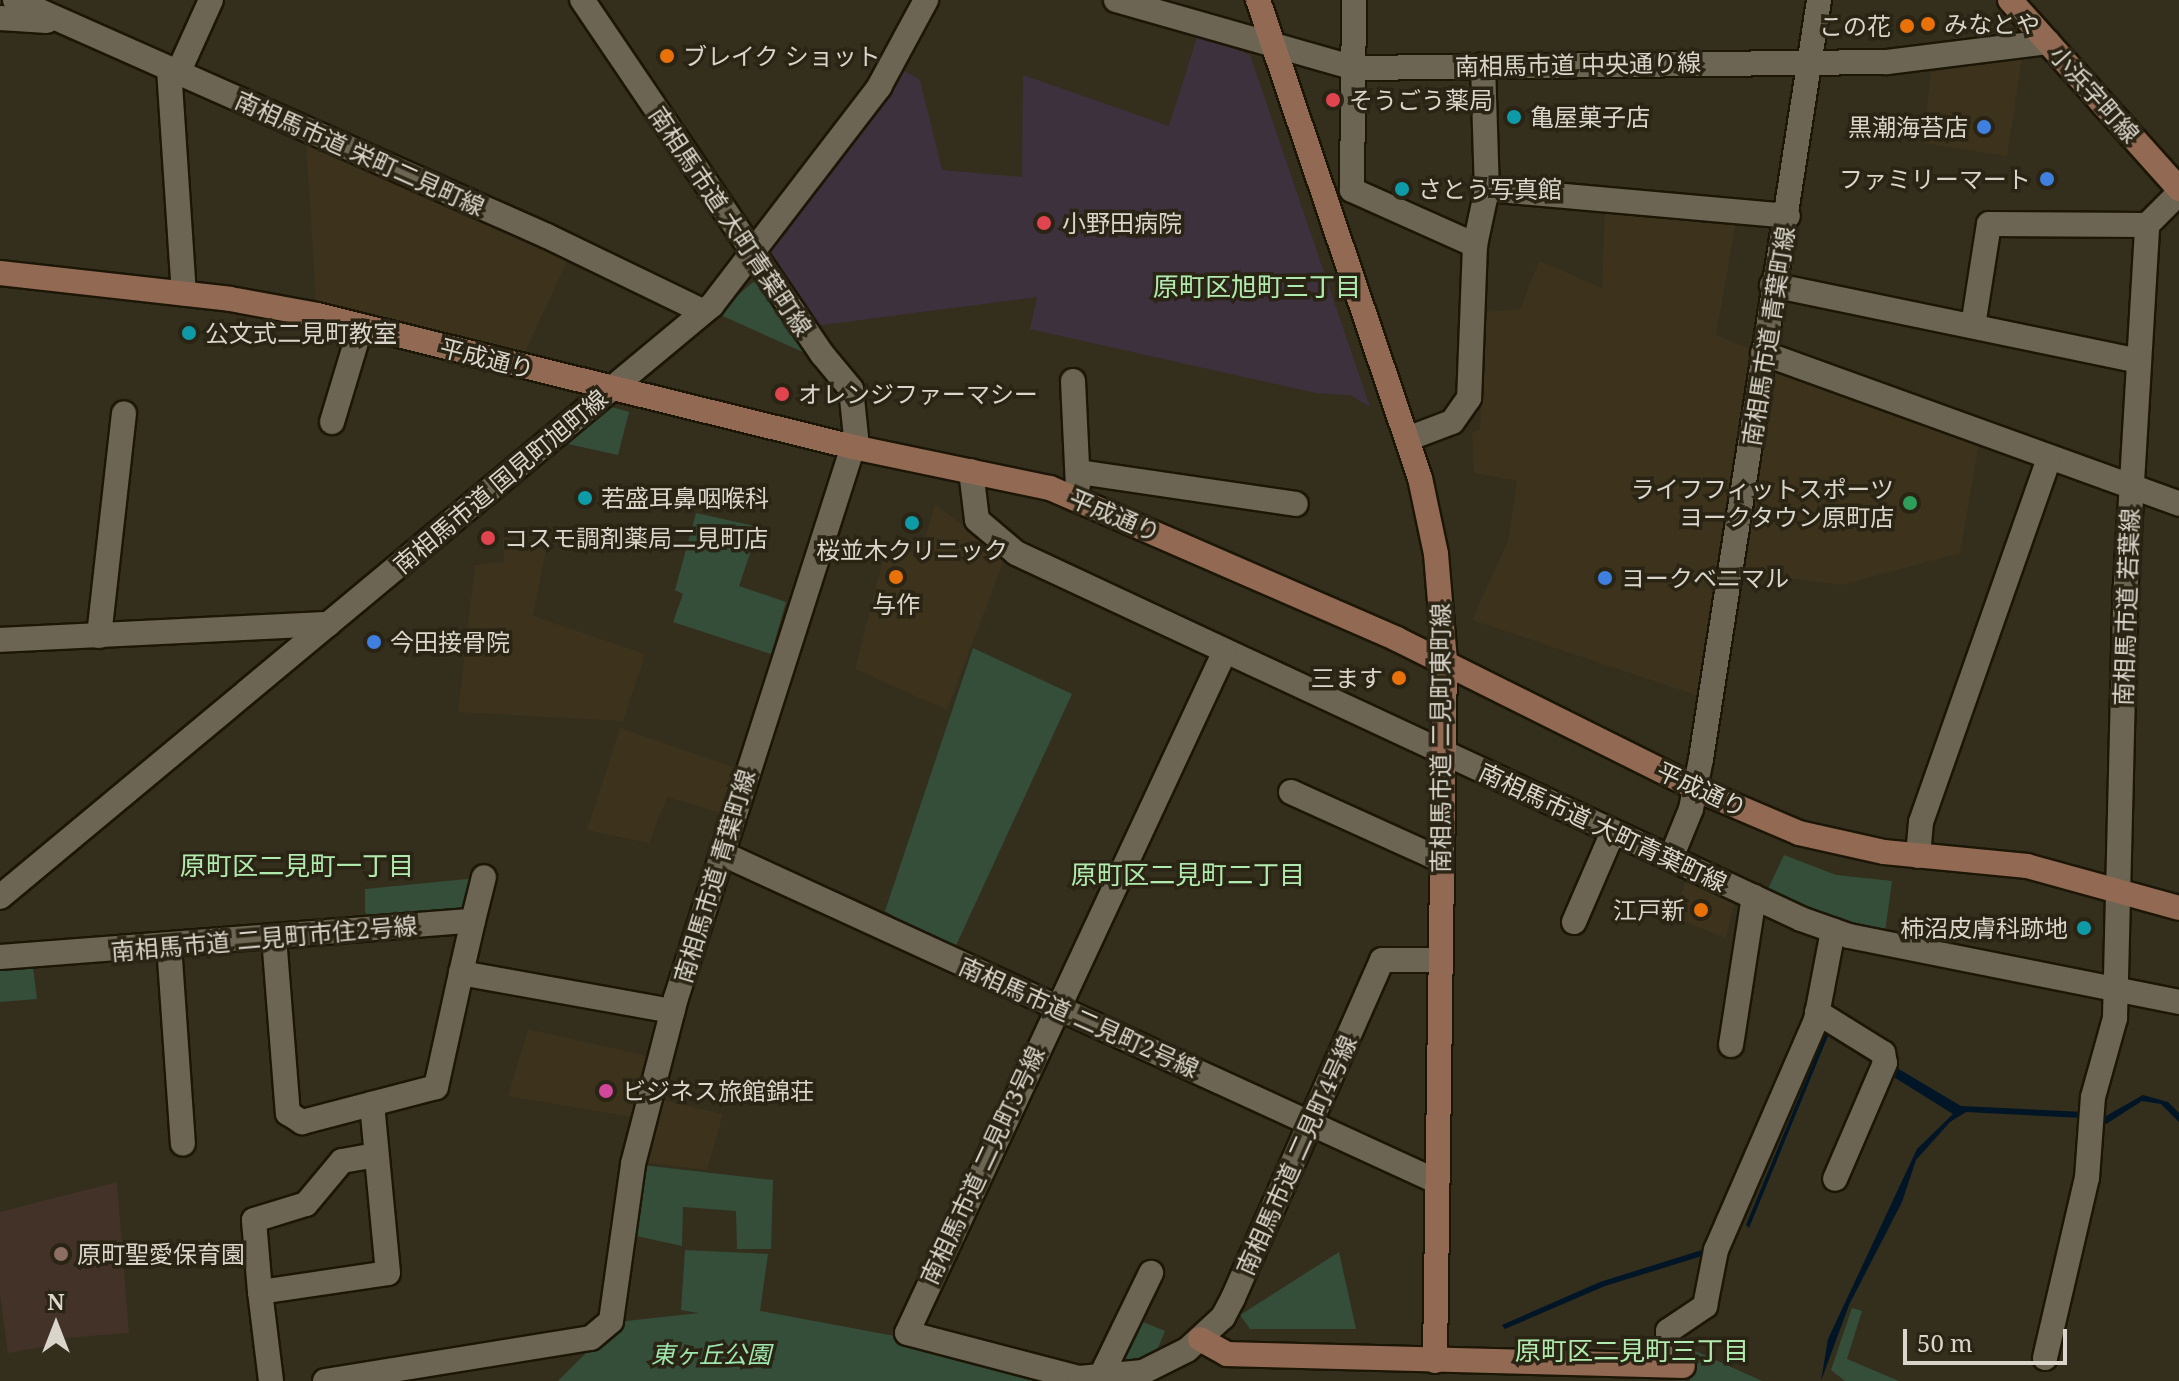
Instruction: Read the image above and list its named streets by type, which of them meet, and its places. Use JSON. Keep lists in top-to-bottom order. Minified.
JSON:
{"streets":{"street":["南相馬市道 中央通り線","小浜字町線","南相馬市道 栄町二見町線","南相馬市道 大町青葉町線","南相馬市道 青葉町線","平成通り","南相馬市道 国見町旭町線","南相馬市道 若葉線","南相馬市道 二見町東町線","南相馬市道 二見町市住2号線","南相馬市道 二見町2号線","南相馬市道 二見町4号線","南相馬市道 二見町3号線"]},"crossings":[["南相馬市道 中央通り線","小浜字町線"],["南相馬市道 中央通り線","南相馬市道 青葉町線"],["南相馬市道 中央通り線","南相馬市道 二見町東町線"],["南相馬市道 栄町二見町線","南相馬市道 国見町旭町線"],["南相馬市道 大町青葉町線","南相馬市道 青葉町線"],["南相馬市道 大町青葉町線","平成通り"],["南相馬市道 大町青葉町線","南相馬市道 国見町旭町線"],["南相馬市道 大町青葉町線","南相馬市道 若葉線"],["南相馬市道 大町青葉町線","南相馬市道 二見町東町線"],["南相馬市道 大町青葉町線","南相馬市道 二見町3号線"],["南相馬市道 青葉町線","平成通り"],["南相馬市道 青葉町線","南相馬市道 二見町2号線"],["平成通り","南相馬市道 国見町旭町線"],["平成通り","南相馬市道 若葉線"],["平成通り","南相馬市道 二見町東町線"],["南相馬市道 二見町東町線","南相馬市道 二見町2号線"],["南相馬市道 二見町東町線","南相馬市道 二見町4号線"],["南相馬市道 二見町2号線","南相馬市道 二見町4号線"],["南相馬市道 二見町2号線","南相馬市道 二見町3号線"],["南相馬市道 二見町4号線","南相馬市道 二見町3号線"]],"districts":["原町区旭町三丁目","原町区二見町一丁目","原町区二見町二丁目","原町区二見町三丁目"],"parks":["東ヶ丘公園"],"places":["みなとや","この花","ブレイク ショット","そうごう薬局","亀屋菓子店","黒潮海苔店","ファミリーマート","さとう写真館","小野田病院","公文式二見町教室","オレンジファーマシー","若盛耳鼻咽喉科","ライフフィットスポーツ ヨークタウン原町店","桜並木クリニック","コスモ調剤薬局二見町店","与作","ヨークベニマル","今田接骨院","三ます","江戸新","柿沼皮膚科跡地","ビジネス旅館錦荘","原町聖愛保育園"],"scale_bar":"50 m","north":"top"}
